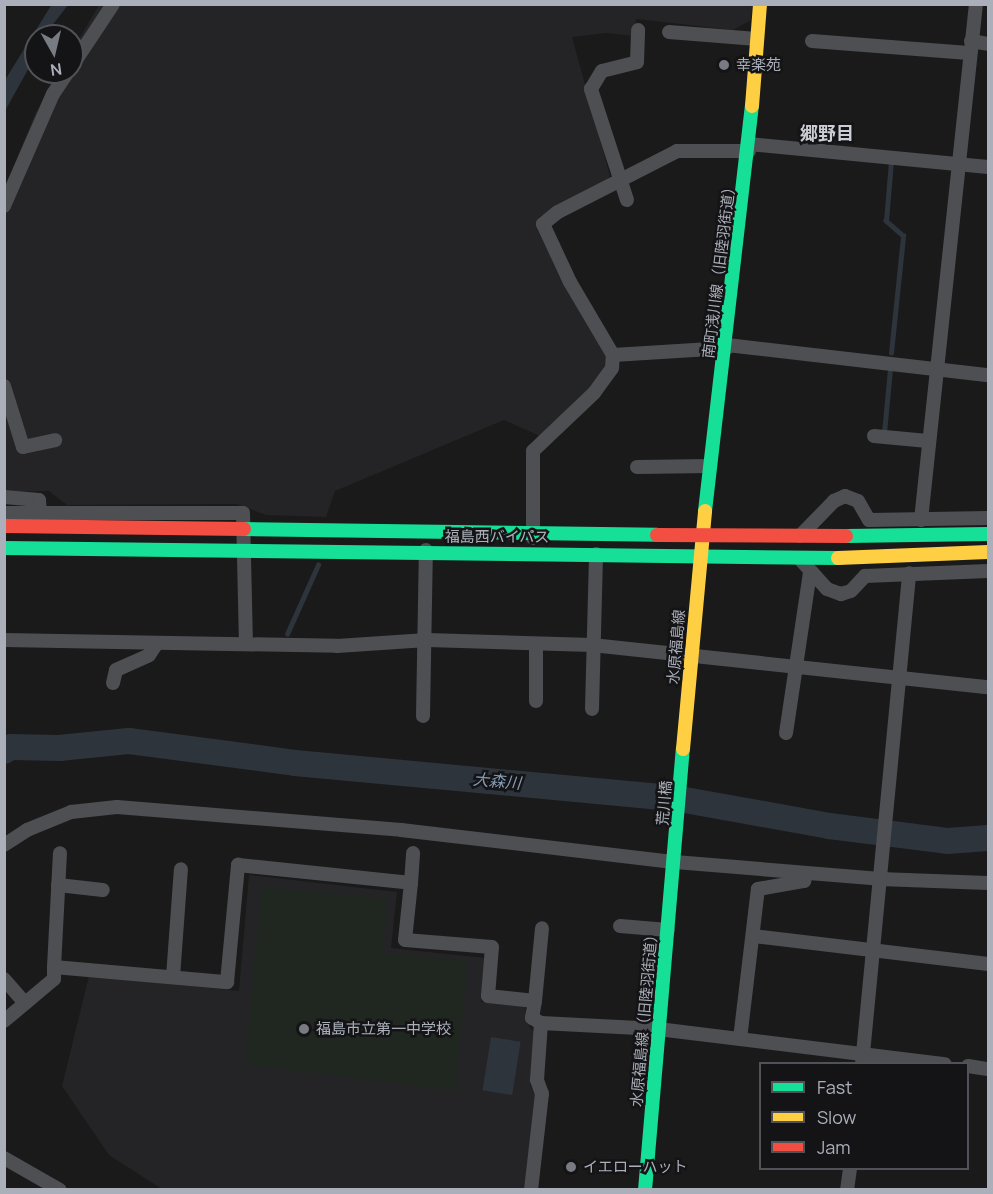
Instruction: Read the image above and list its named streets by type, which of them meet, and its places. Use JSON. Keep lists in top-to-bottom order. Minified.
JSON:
{"streets":{"main road":["南町浅川線（旧陸羽街道）","福島西バイパス","水原福島線","荒川橋","水原福島線（旧陸羽街道）"]},"crossings":[["南町浅川線（旧陸羽街道）","福島西バイパス"],["南町浅川線（旧陸羽街道）","水原福島線"],["福島西バイパス","水原福島線"],["水原福島線","荒川橋"],["荒川橋","水原福島線（旧陸羽街道）"]],"districts":["郷野目"],"water":["大森川"],"places":["幸楽苑","福島市立第一中学校","イエローハット"],"legend":["Fast","Slow","Jam"],"north":"bottom"}
